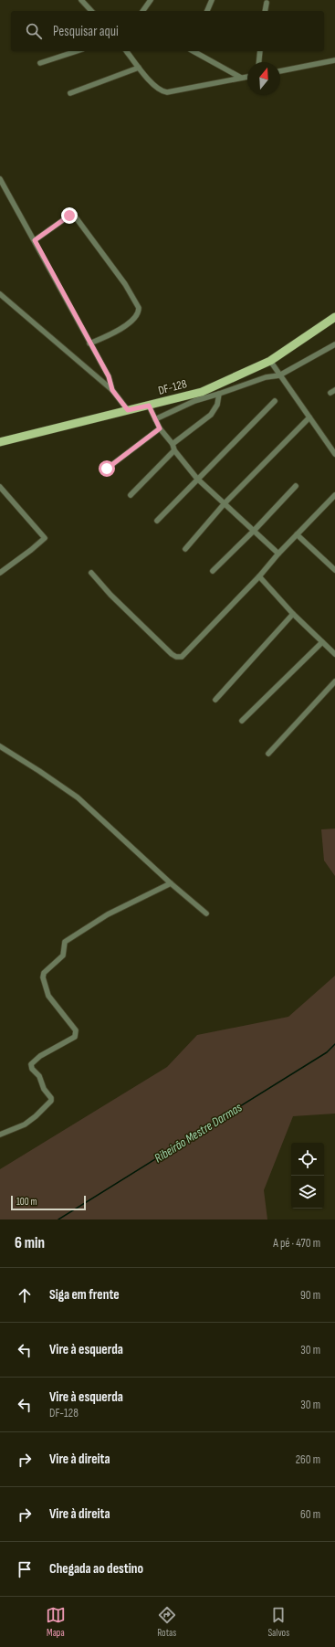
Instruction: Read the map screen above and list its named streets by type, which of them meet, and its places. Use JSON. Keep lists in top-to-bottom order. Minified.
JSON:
{"streets":{"main road":["DF-128"]},"water":["Ribeirão Mestre Darmas"],"scale_bar":"100 m","north":"top","page":{"search":"Pesquisar aqui","scale":"100 m","heading":["6 min","A pé · 470 m"],"list":[["Siga em frente","90 m"],["Vire à esquerda","30 m"],["Vire à esquerda","DF-128","30 m"],["Vire à direita","260 m"],["Vire à direita","60 m"],"Chegada ao destino"],"nav":["Mapa","Rotas","Salvos"]}}
